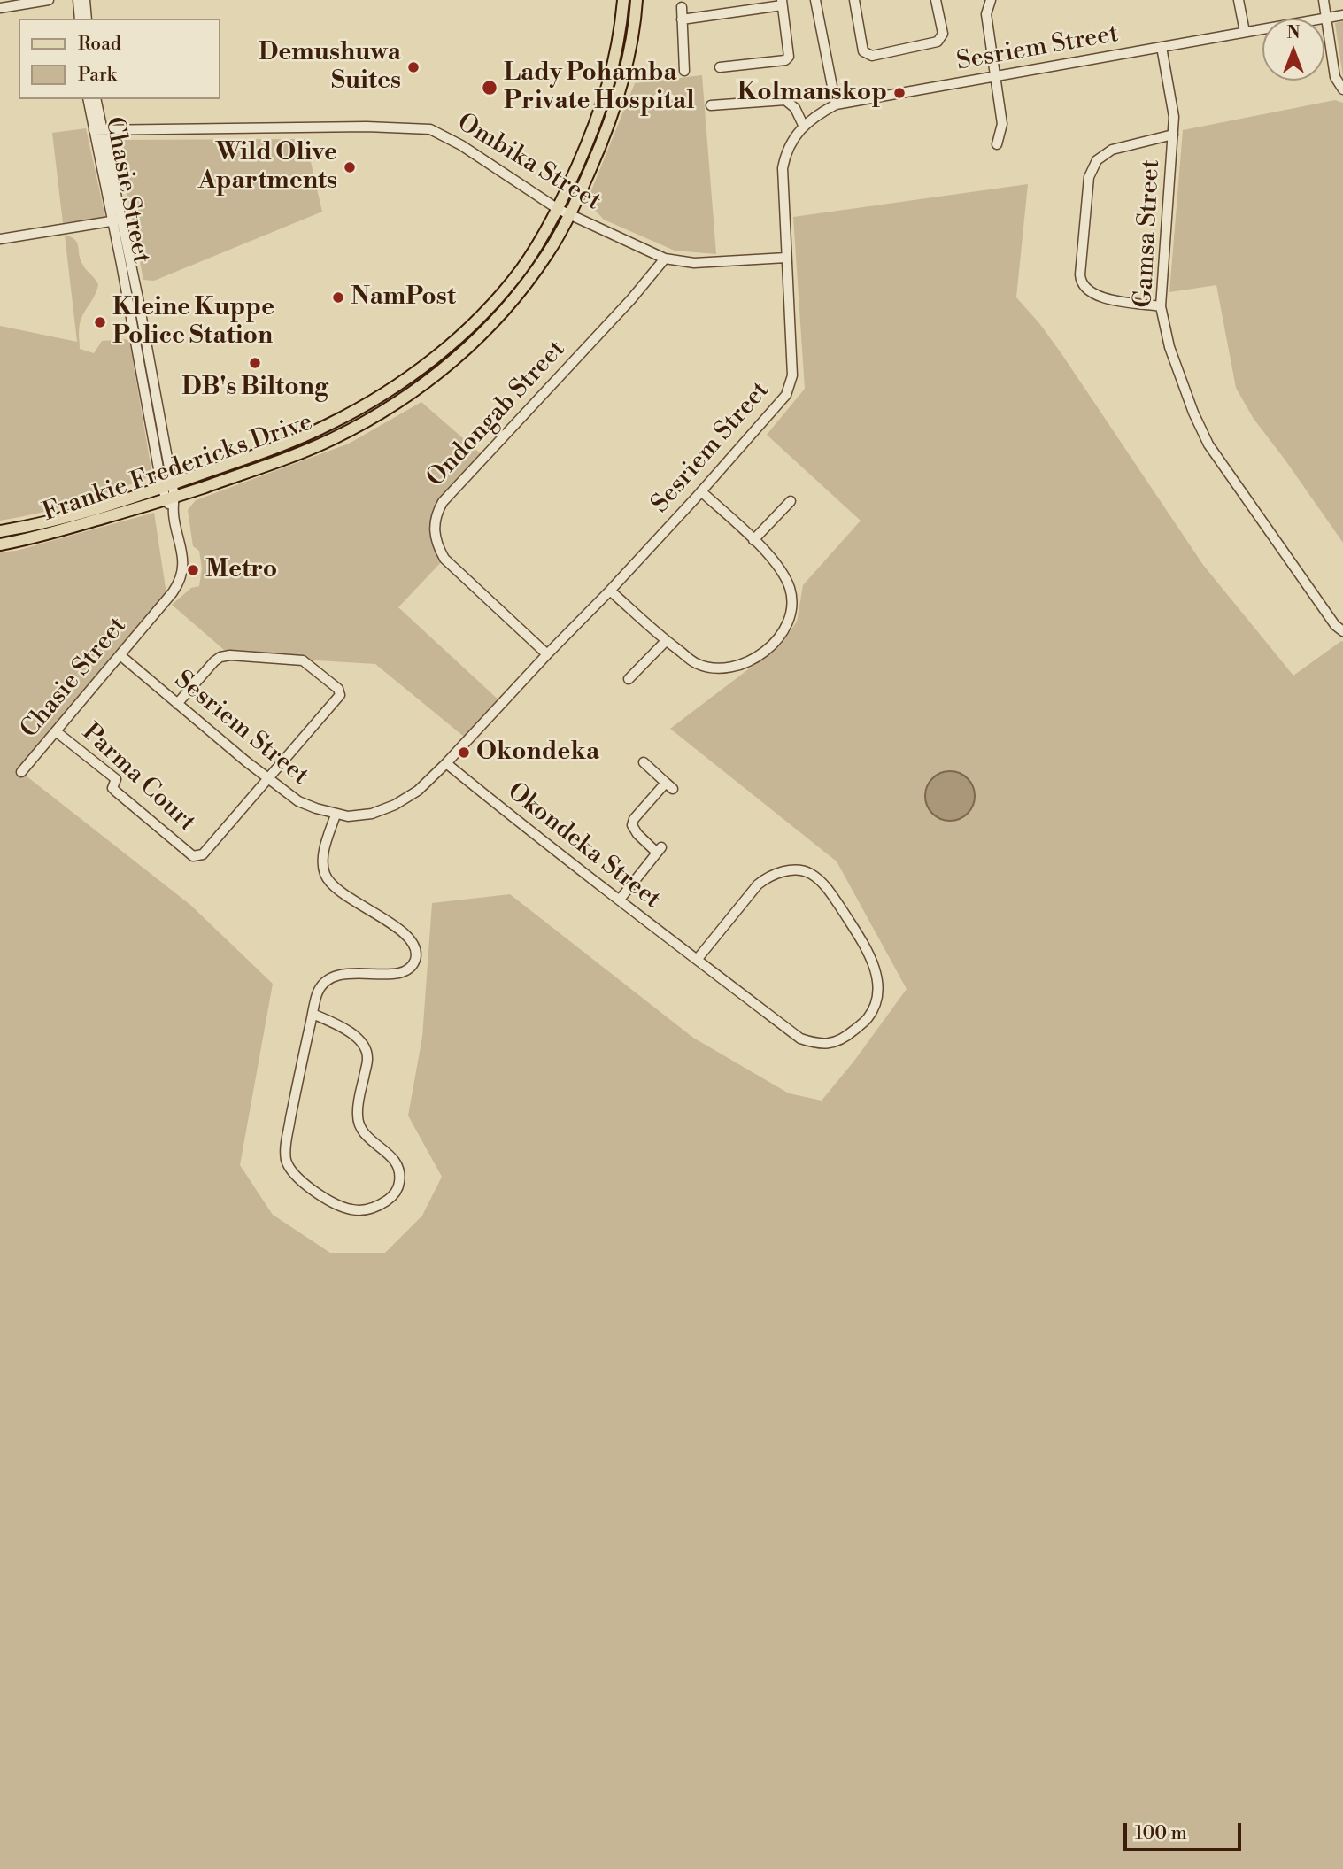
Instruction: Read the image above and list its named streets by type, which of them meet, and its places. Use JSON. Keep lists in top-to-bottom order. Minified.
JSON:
{"streets":{"main road":["Frankie Fredericks Drive"],"street":["Sesriem Street","Ombika Street","Chasie Street","Gamsa Street","Ondongab Street","Parma Court","Okondeka Street"]},"crossings":[["Sesriem Street","Ombika Street"],["Sesriem Street","Chasie Street"],["Sesriem Street","Gamsa Street"],["Sesriem Street","Ondongab Street"],["Sesriem Street","Parma Court"],["Sesriem Street","Okondeka Street"],["Ombika Street","Chasie Street"],["Ombika Street","Ondongab Street"],["Ombika Street","Frankie Fredericks Drive"],["Chasie Street","Frankie Fredericks Drive"],["Chasie Street","Parma Court"]],"places":["Demushuwa Suites","Lady Pohamba Private Hospital","Kolmanskop","Wild Olive Apartments","NamPost","Kleine Kuppe Police Station","DB's Biltong","Metro","Okondeka"],"legend":["Road","Park"],"scale_bar":"100 m","north":"top"}
